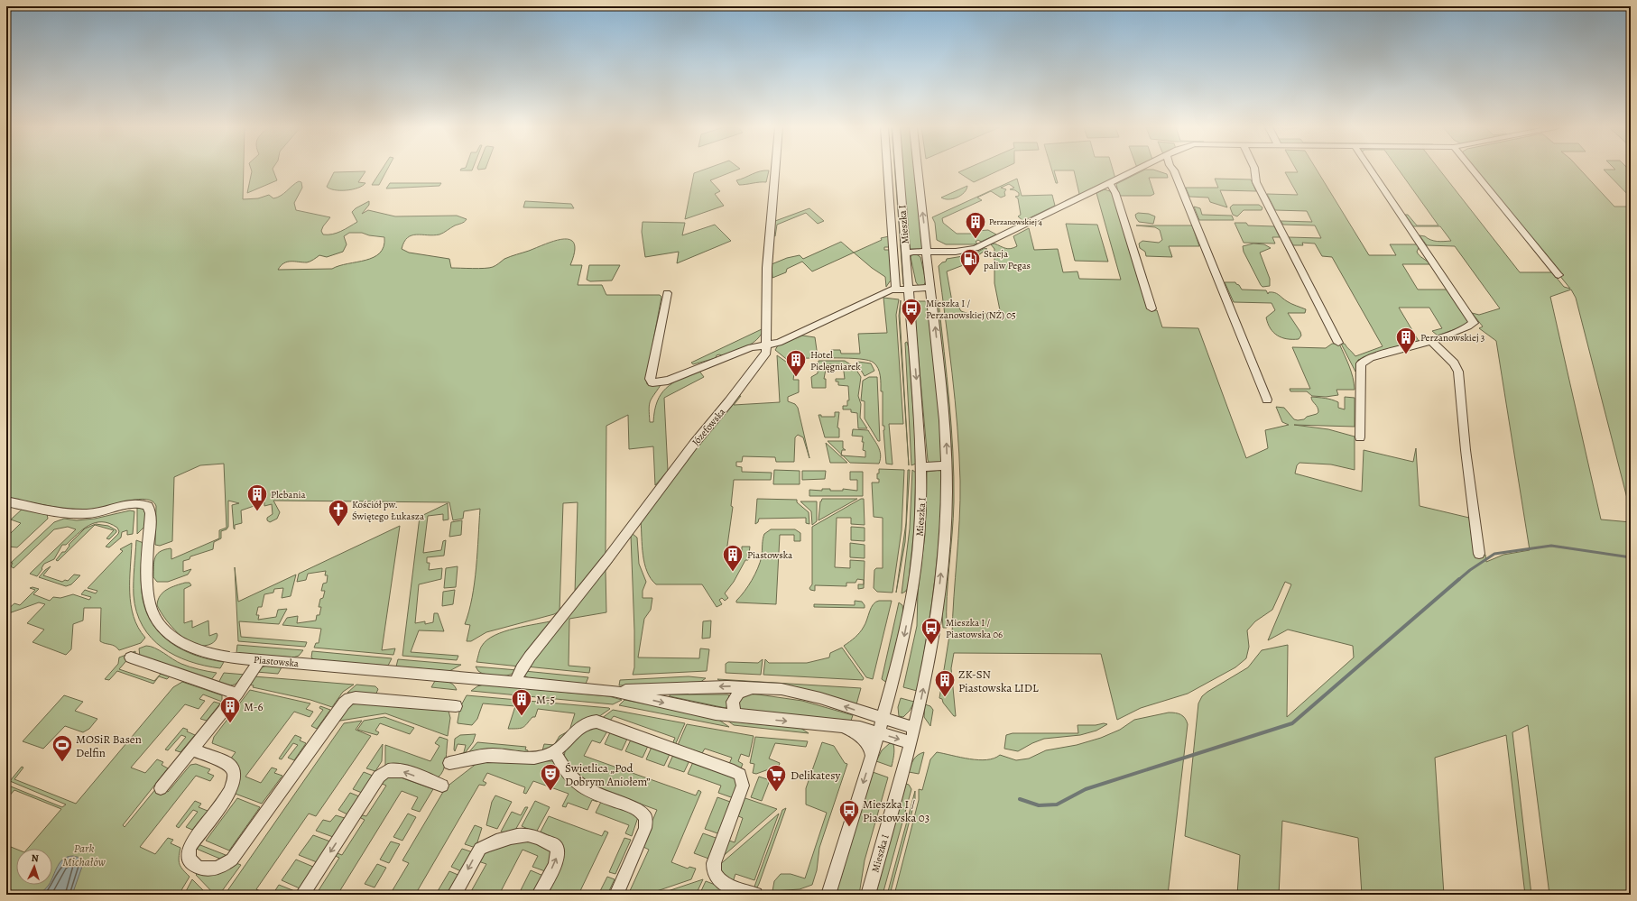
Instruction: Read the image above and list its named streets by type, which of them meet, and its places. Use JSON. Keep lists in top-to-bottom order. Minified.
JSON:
{"streets":{"street":["Mieszka I","Józefowska","Piastowska"]},"crossings":[["Mieszka I","Piastowska"],["Józefowska","Piastowska"]],"parks":["Park Michałów"],"places":{"building":["Perzanowskiej 4","Perzanowskiej 3","Hotel Pielęgniarek","Plebania","Piastowska","ZK-SN Piastowska LIDL","M-5","M-6"],"fuel station":["Stacja paliw Pegas"],"bus stop":["Mieszka I / Perzanowskiej (NŻ) 05","Mieszka I / Piastowska 06","Mieszka I / Piastowska 03"],"church":["Kościół pw. Świętego Łukasza"],"sports":["MOSiR Basen Delfin"],"theatre":["Świetlica „Pod Dobrym Aniołem”"],"supermarket":["Delikatesy"]},"north":"top"}
